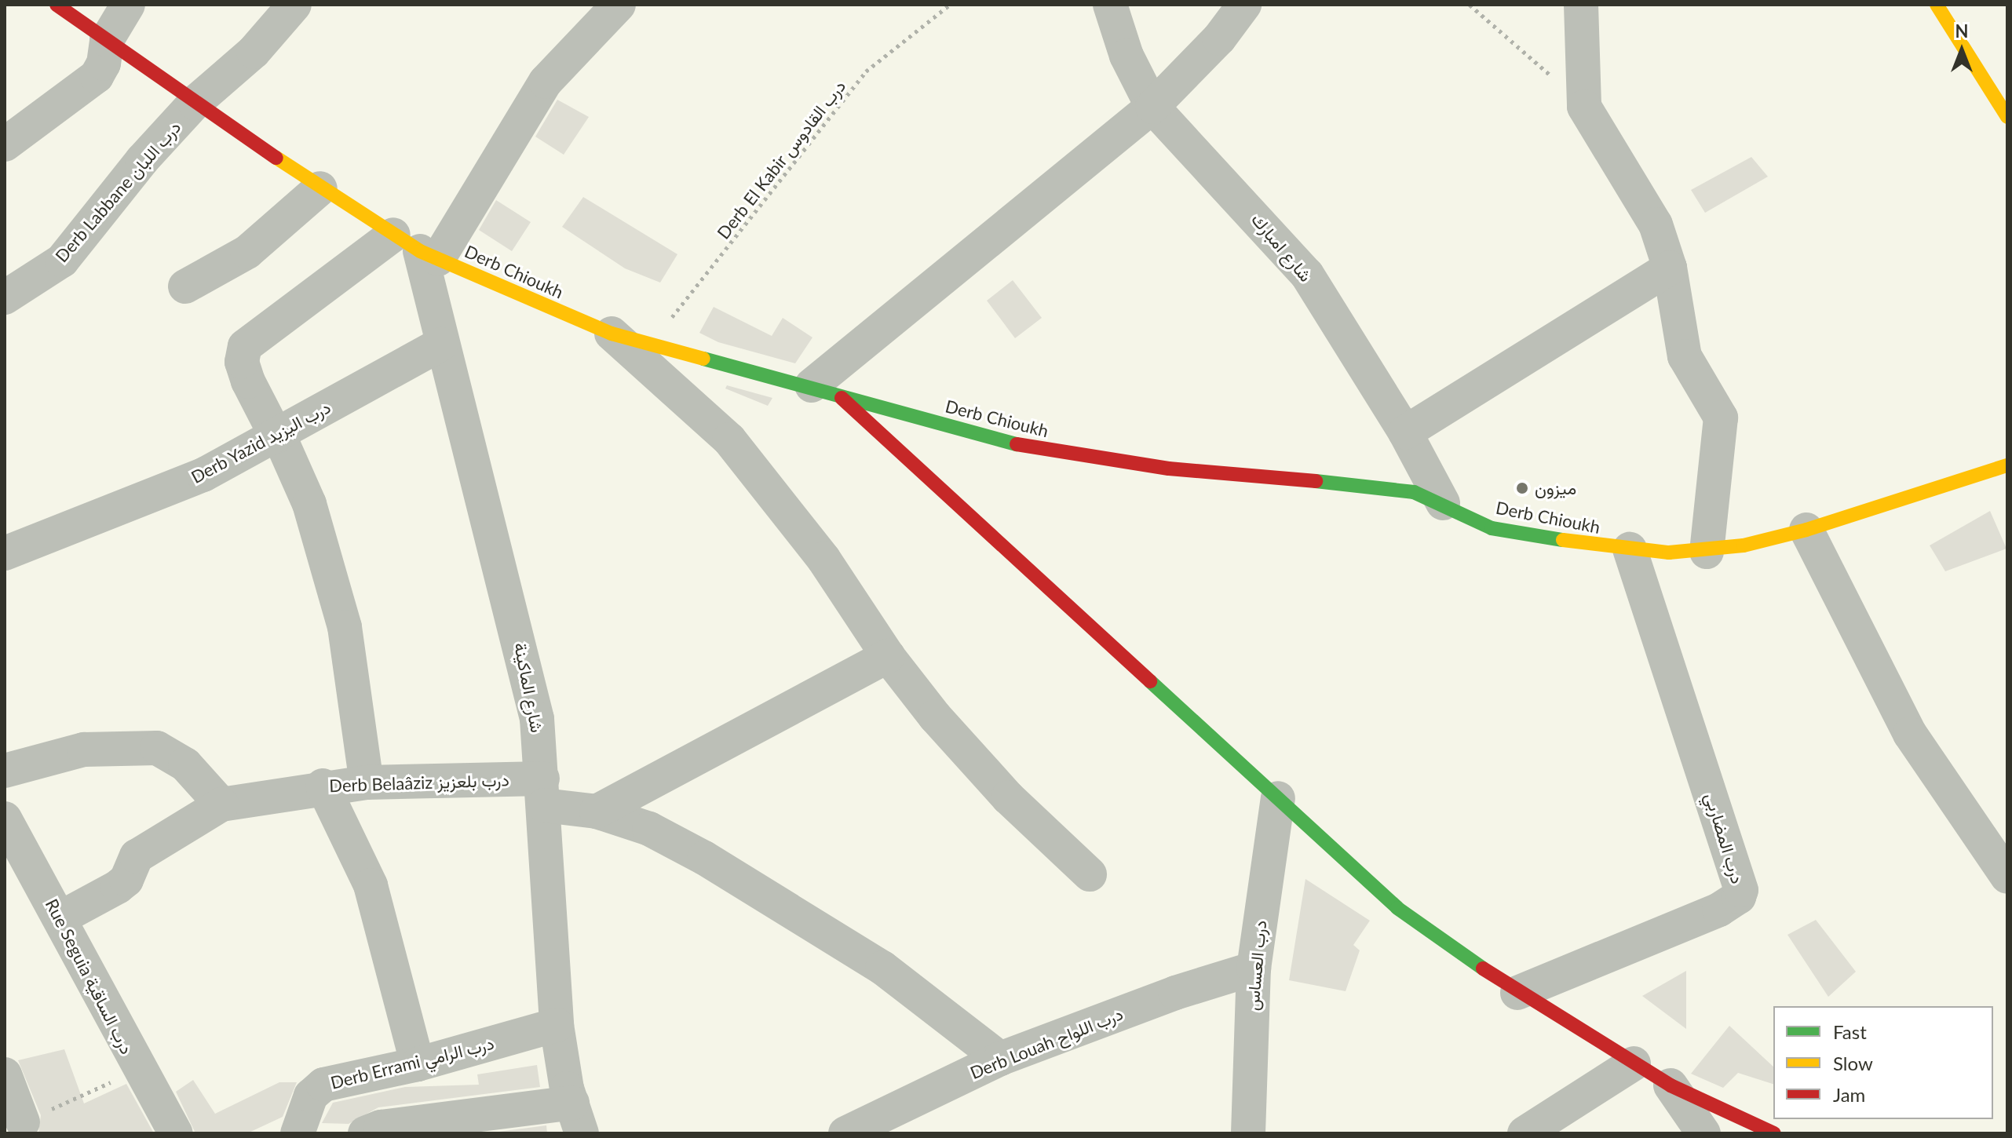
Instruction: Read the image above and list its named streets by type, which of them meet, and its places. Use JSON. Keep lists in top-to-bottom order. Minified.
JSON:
{"streets":{"street":["Derb Labbane درب اللبان","شارع امبارك","Derb Chioukh","Derb Yazid درب اليزيد","شارع الماكينة","Derb Belaâziz درب بلعزيز","درب المضاربي","درب العساس","Rue Seguia درب الساقية","Derb Louah درب اللواح","Derb Errami درب الرامي"],"path":["Derb El Kabir درب القادوس"]},"crossings":[["Derb El Kabir درب القادوس","Derb Chioukh"],["Derb Labbane درب اللبان","Derb Chioukh"],["شارع امبارك","Derb Chioukh"],["Derb Chioukh","شارع الماكينة"],["Derb Chioukh","درب المضاربي"],["Derb Yazid درب اليزيد","شارع الماكينة"],["شارع الماكينة","Derb Belaâziz درب بلعزيز"],["شارع الماكينة","Derb Errami درب الرامي"],["Derb Belaâziz درب بلعزيز","Rue Seguia درب الساقية"],["Derb Belaâziz درب بلعزيز","Derb Louah درب اللواح"],["درب العساس","Derb Louah درب اللواح"]],"places":["ميزون"],"legend":["Fast","Slow","Jam"],"north":"top"}
